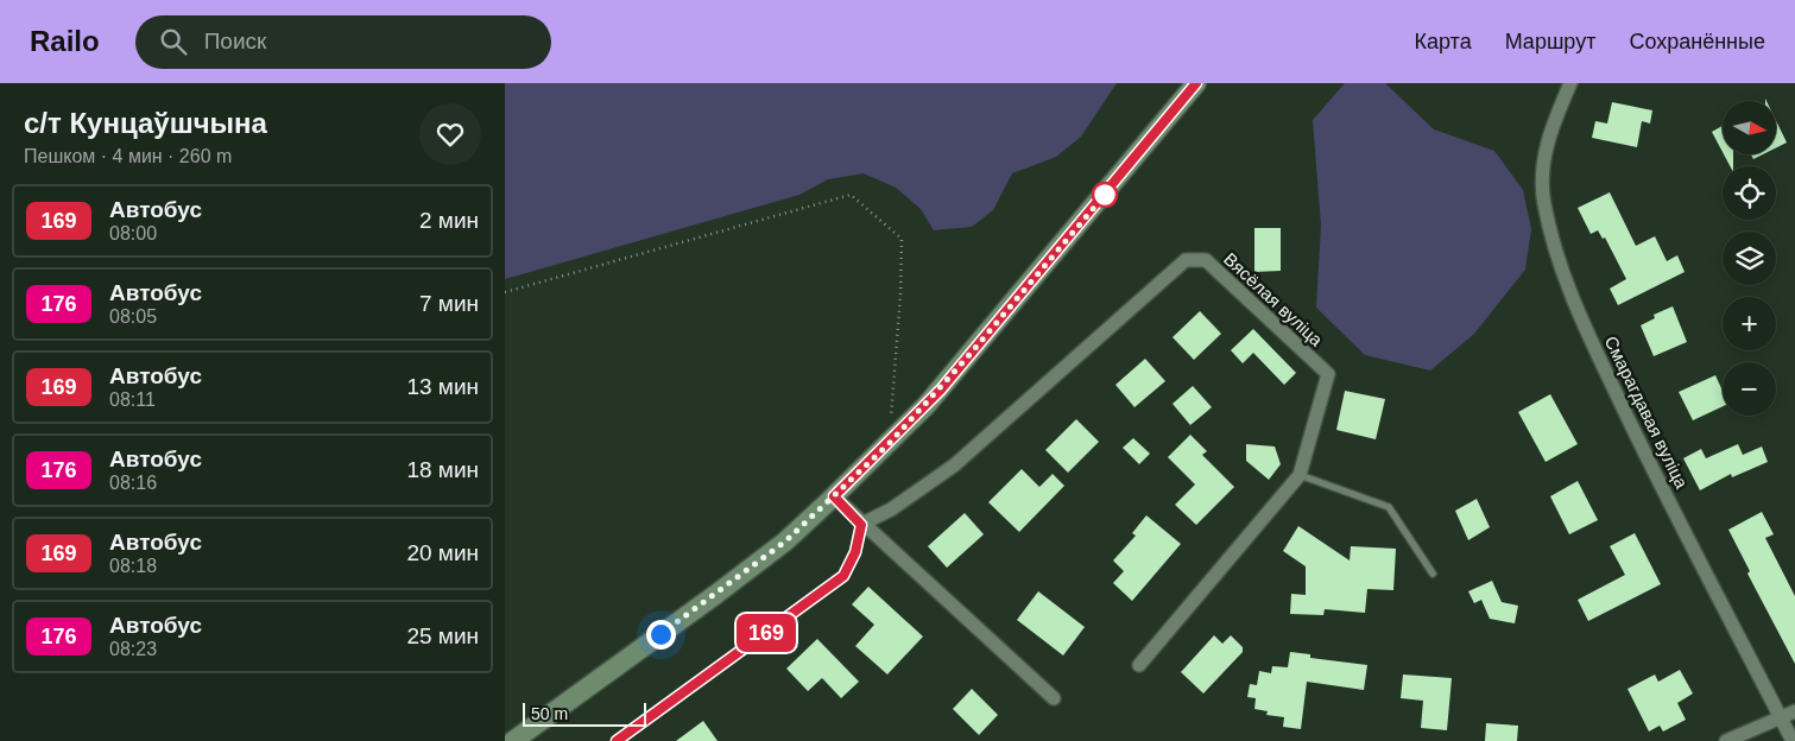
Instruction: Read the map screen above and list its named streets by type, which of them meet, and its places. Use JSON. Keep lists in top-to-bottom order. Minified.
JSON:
{"streets":{"street":["Вясёлая вуліца","Смарагдавая вуліца"]},"lines":["bus line 169"],"scale_bar":"50 m","north":"right","page":{"header":"Railo","search":"Поиск","nav":["Карта","Маршрут","Сохранённые"],"heading":["с/т Кунцаўшчына","Пешком · 4 мин · 260 m"],"on_map":"169","map_buttons":["+","−"],"list":[{"mark":"169","name":"Автобус","note":"08:00","value":"2 мин"},{"mark":"176","name":"Автобус","note":"08:05","value":"7 мин"},{"mark":"169","name":"Автобус","note":"08:11","value":"13 мин"},{"mark":"176","name":"Автобус","note":"08:16","value":"18 мин"},{"mark":"169","name":"Автобус","note":"08:18","value":"20 мин"},{"mark":"176","name":"Автобус","note":"08:23","value":"25 мин"}],"scale":"50 m"}}
